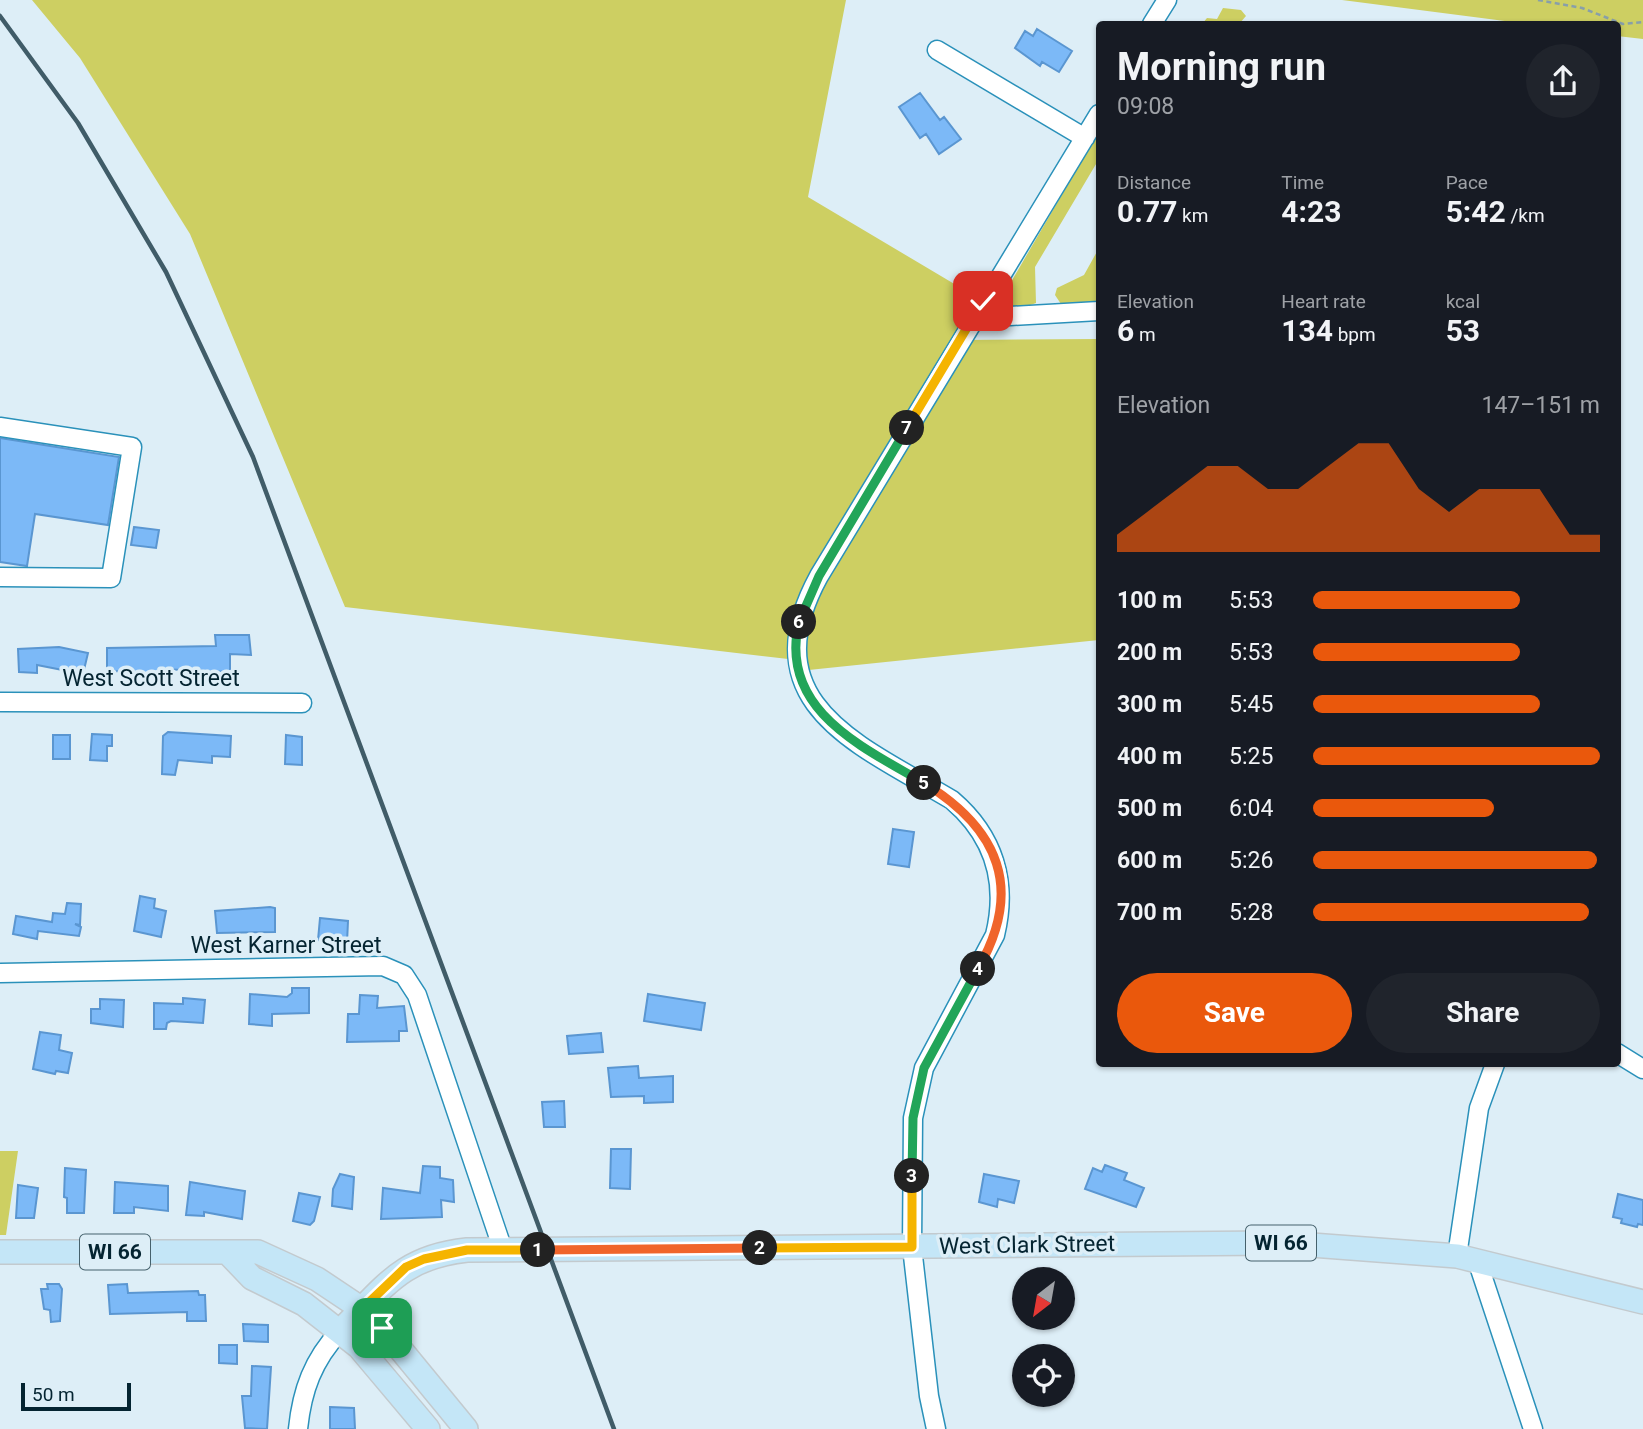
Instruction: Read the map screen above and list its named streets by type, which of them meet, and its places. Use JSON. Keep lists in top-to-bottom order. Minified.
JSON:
{"streets":{"main road":["WI 66","West Clark Street"],"street":["West Scott Street","West Karner Street"]},"crossings":[["West Karner Street","West Clark Street"],["WI 66","West Clark Street"]],"scale_bar":"50 m","north":"bottom left","page":{"heading":["Morning run","09:08"],"stats":[["Distance","0.77 km"],["Time","4:23"],["Pace","5:42 /km"],["Elevation","6 m"],["Heart rate","134 bpm"],["kcal","53"]],"chart":["Elevation","147–151 m"],"pins":["7","6","5","4","3","2","1"],"list":[{"name":"100 m","note":"5:53"},{"name":"200 m","note":"5:53"},{"name":"300 m","note":"5:45"},{"name":"400 m","note":"5:25"},{"name":"500 m","note":"6:04"},{"name":"600 m","note":"5:26"},{"name":"700 m","note":"5:28"}],"buttons":["Save","Share"],"scale":"50 m"}}
